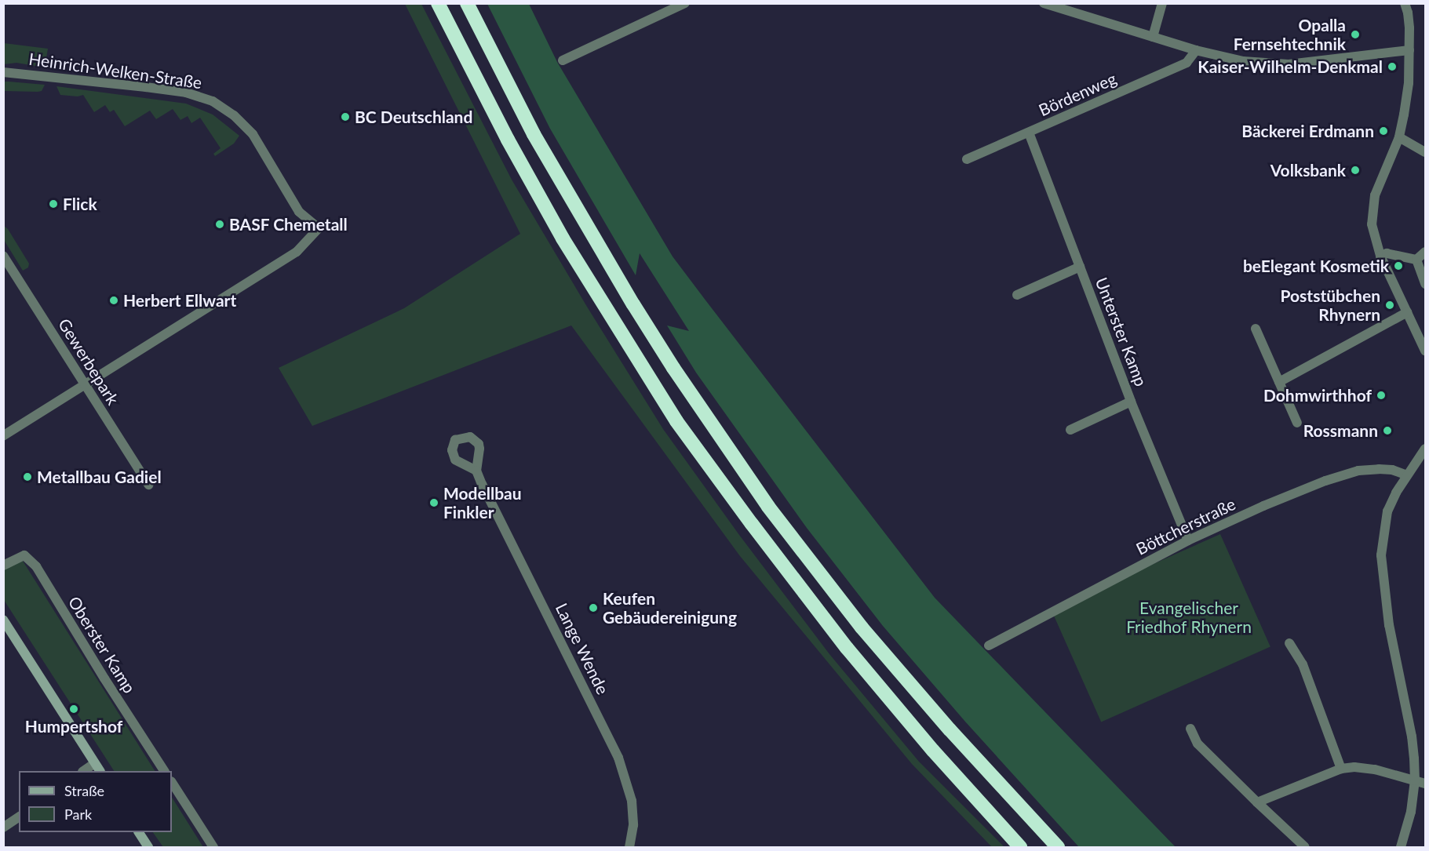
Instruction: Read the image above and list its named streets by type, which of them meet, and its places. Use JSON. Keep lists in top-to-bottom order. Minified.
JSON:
{"streets":{"street":["Heinrich-Welken-Straße","Bördenweg","Unterster Kamp","Gewerbepark","Böttcherstraße","Oberster Kamp","Lange Wende"]},"crossings":[["Heinrich-Welken-Straße","Gewerbepark"],["Bördenweg","Unterster Kamp"],["Unterster Kamp","Böttcherstraße"]],"parks":["Evangelischer Friedhof Rhynern"],"places":["Opalla Fernsehtechnik","Kaiser-Wilhelm-Denkmal","BC Deutschland","Bäckerei Erdmann","Volksbank","Flick","BASF Chemetall","beElegant Kosmetik","Herbert Ellwart","Poststübchen Rhynern","Dohmwirthhof","Rossmann","Metallbau Gadiel","Modellbau Finkler","Keufen Gebäudereinigung","Humpertshof"],"legend":["Straße","Park"]}
